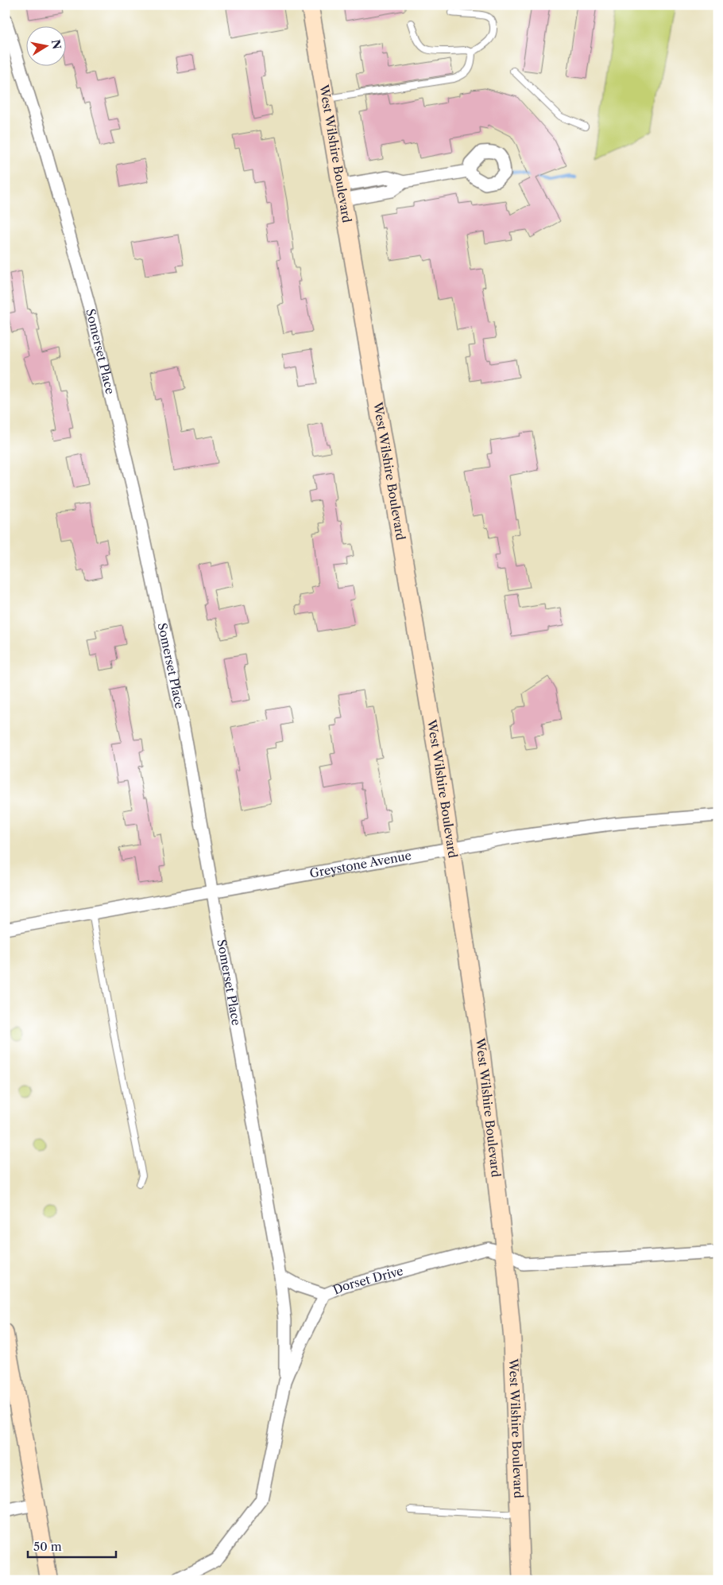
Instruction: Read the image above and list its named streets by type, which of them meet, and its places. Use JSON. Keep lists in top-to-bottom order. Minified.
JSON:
{"streets":{"street":["West Wilshire Boulevard","Somerset Place","Greystone Avenue","Dorset Drive"]},"crossings":[["West Wilshire Boulevard","Greystone Avenue"],["West Wilshire Boulevard","Dorset Drive"],["Somerset Place","Greystone Avenue"],["Somerset Place","Dorset Drive"]],"scale_bar":"50 m","north":"right"}
